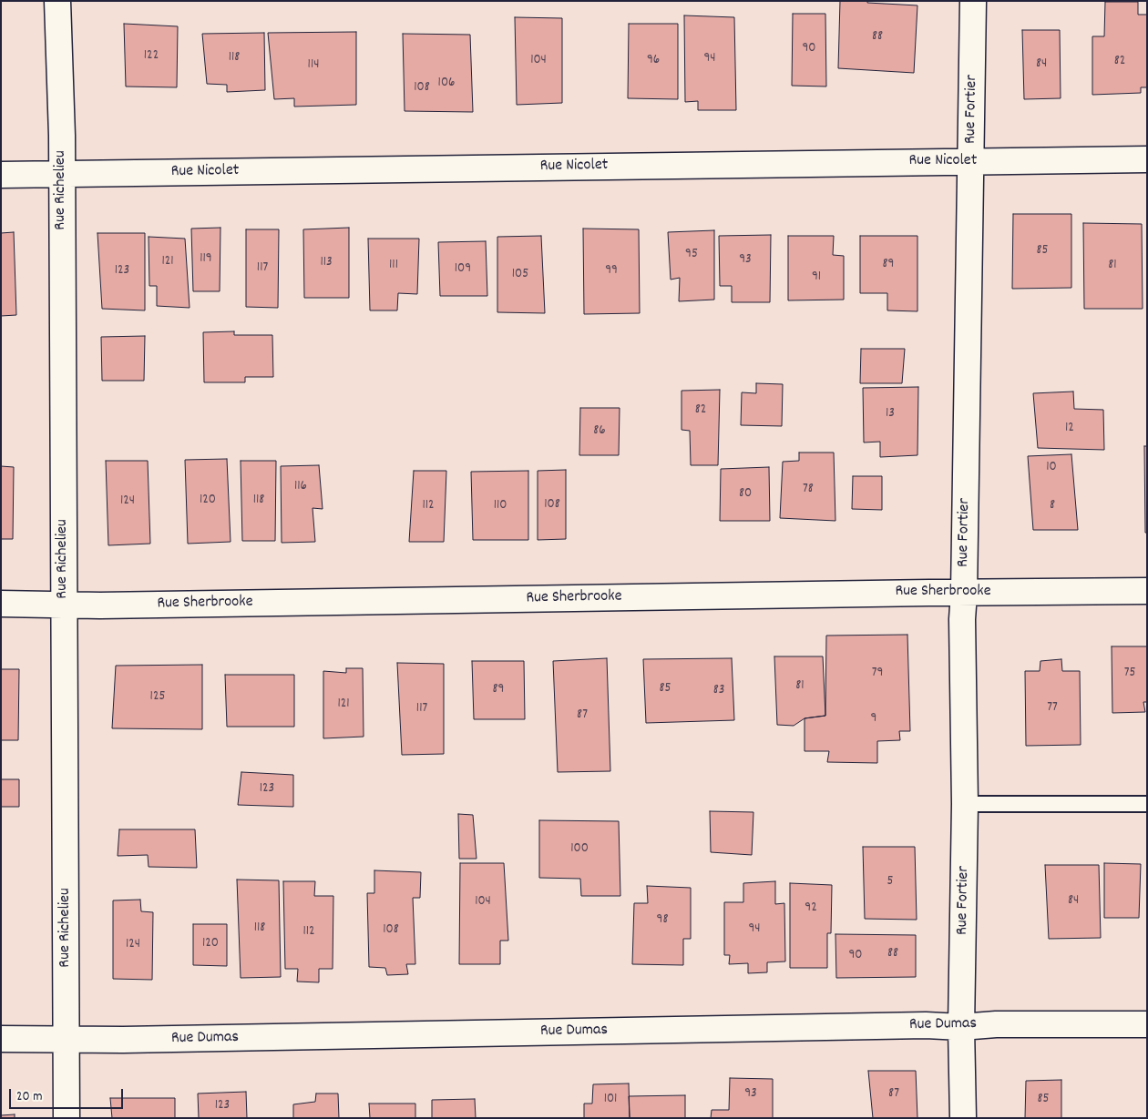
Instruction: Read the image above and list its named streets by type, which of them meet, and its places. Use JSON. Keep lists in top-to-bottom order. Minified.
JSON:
{"streets":{"street":["Rue Fortier","Rue Nicolet","Rue Richelieu","Rue Sherbrooke","Rue Dumas"]},"crossings":[["Rue Fortier","Rue Nicolet"],["Rue Fortier","Rue Sherbrooke"],["Rue Fortier","Rue Dumas"],["Rue Nicolet","Rue Richelieu"],["Rue Richelieu","Rue Sherbrooke"],["Rue Richelieu","Rue Dumas"]],"house_numbers":["88","90","122","118","94","104","96","82","84","114","106","108","85","95","119","93","121","113","89","111","81","117","109","123","99","105","91","82","13","12","86","10","116","78","80","120","118","124","108","112","110","8","79","75","81","85","89","83","125","121","77","117","87","9","123","100","5","84","104","92","98","118","94","108","112","120","124","88","90","93","87","101","85","123"],"scale_bar":"20 m"}
